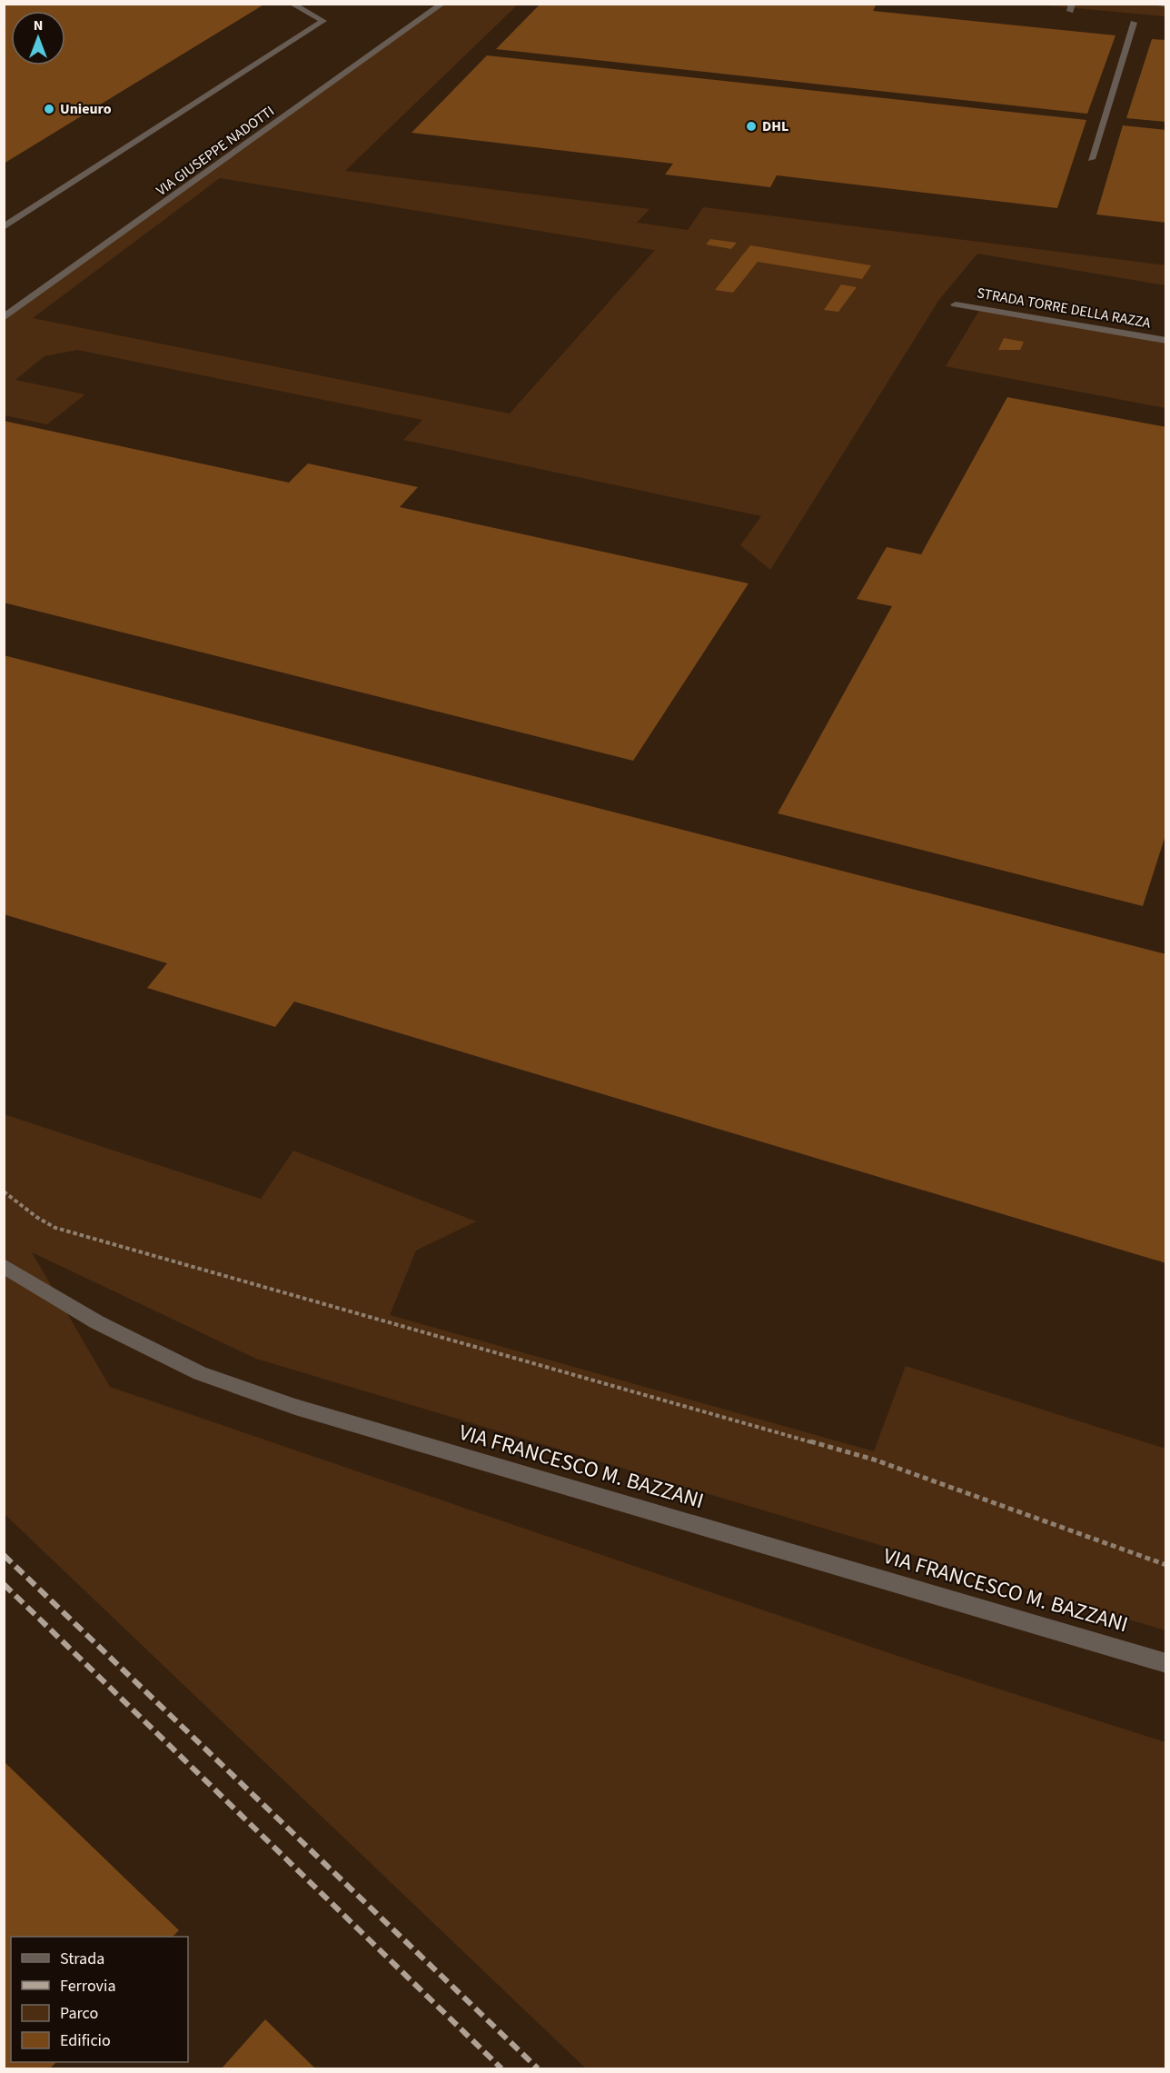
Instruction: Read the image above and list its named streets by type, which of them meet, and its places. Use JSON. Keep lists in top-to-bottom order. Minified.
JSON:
{"streets":{"street":["VIA GIUSEPPE NADOTTI","STRADA TORRE DELLA RAZZA","VIA FRANCESCO M. BAZZANI"]},"places":["Unieuro","DHL"],"legend":["Strada","Ferrovia","Parco","Edificio"],"north":"top"}
